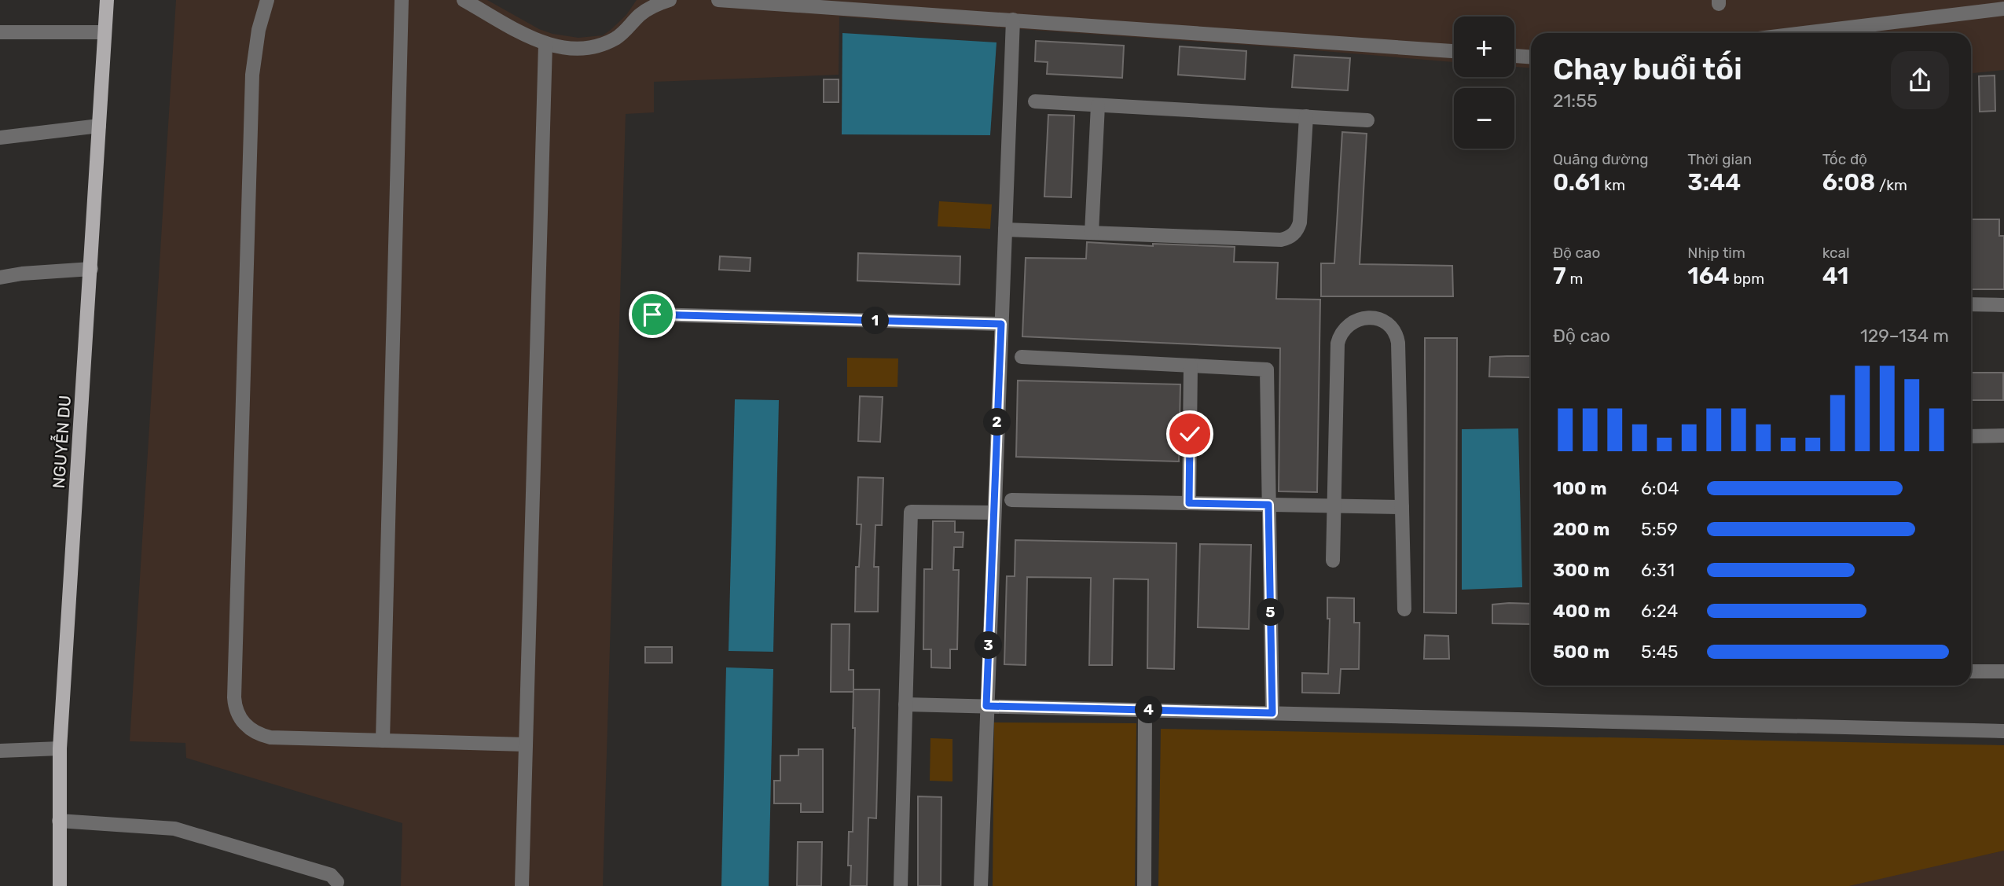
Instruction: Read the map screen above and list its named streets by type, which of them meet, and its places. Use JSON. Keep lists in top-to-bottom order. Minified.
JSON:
{"streets":{"main road":["NGUYỄN DU"]},"page":{"map_buttons":["+","−"],"heading":["Chạy buổi tối","21:55"],"stats":[["Quãng đường","0.61 km"],["Thời gian","3:44"],["Tốc độ","6:08 /km"],["Độ cao","7 m"],["Nhịp tim","164 bpm"],["kcal","41"]],"pins":["1","2","5","3","4"],"chart":["Độ cao","129–134 m"],"list":[{"name":"100 m","note":"6:04"},{"name":"200 m","note":"5:59"},{"name":"300 m","note":"6:31"},{"name":"400 m","note":"6:24"},{"name":"500 m","note":"5:45"}]}}
